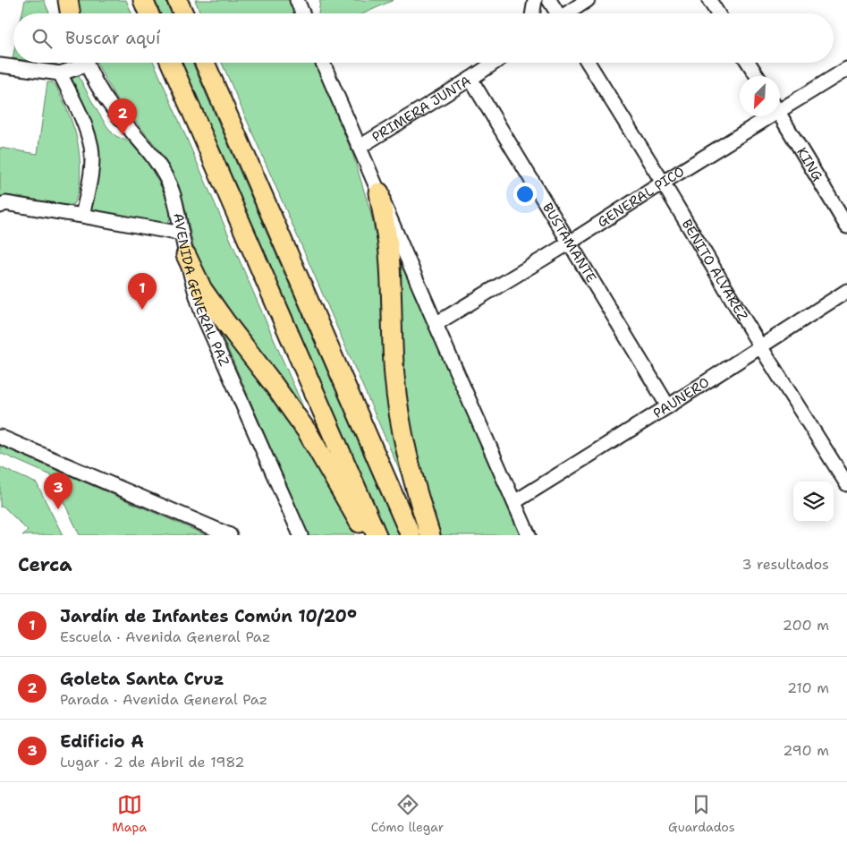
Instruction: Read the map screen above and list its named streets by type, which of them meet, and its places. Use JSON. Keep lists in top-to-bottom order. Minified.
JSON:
{"streets":{"street":["PRIMERA JUNTA","KING","GENERAL PICO","BUSTAMANTE","BENITO ÁLVAREZ","AVENIDA GENERAL PAZ","PAUNERO"]},"crossings":[["PRIMERA JUNTA","BUSTAMANTE"],["GENERAL PICO","BUSTAMANTE"],["GENERAL PICO","BENITO ÁLVAREZ"],["BUSTAMANTE","PAUNERO"],["BENITO ÁLVAREZ","PAUNERO"]],"north":"bottom left","page":{"search":"Buscar aquí","pins":["2","1","3"],"heading":["Cerca","3 resultados"],"list":[{"mark":"1","name":"Jardín de Infantes Común 10/20°","note":"Escuela · Avenida General Paz","value":"200 m"},{"mark":"2","name":"Goleta Santa Cruz","note":"Parada · Avenida General Paz","value":"210 m"},{"mark":"3","name":"Edificio A","note":"Lugar · 2 de Abril de 1982","value":"290 m"}],"nav":["Mapa","Cómo llegar","Guardados"]}}
